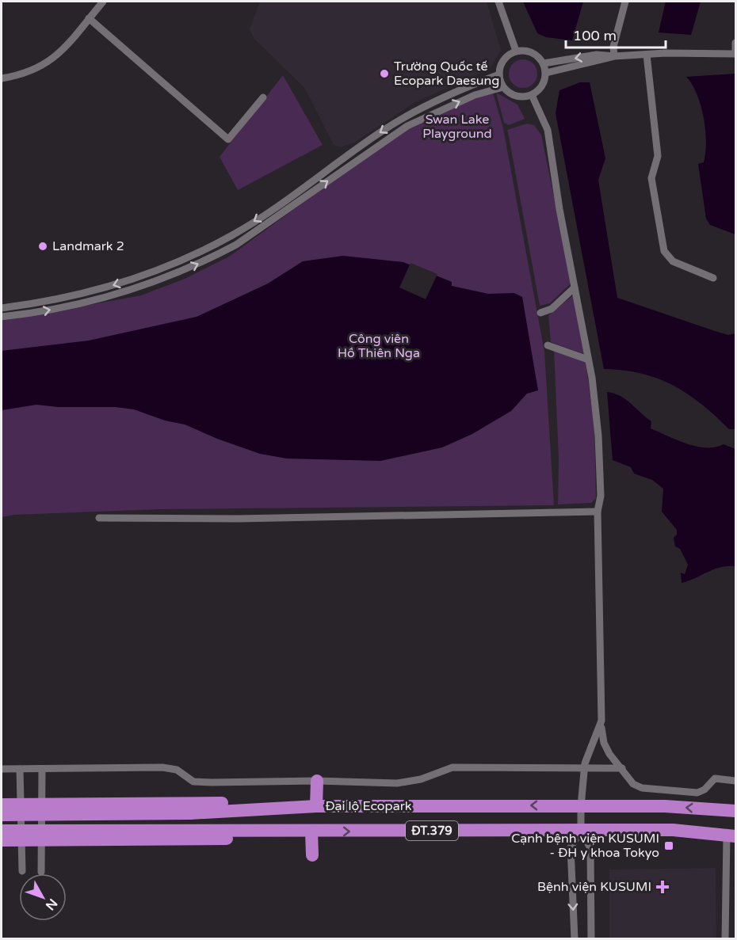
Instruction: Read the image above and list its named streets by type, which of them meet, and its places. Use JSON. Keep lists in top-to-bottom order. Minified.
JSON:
{"streets":{"highway":["Đại lộ Ecopark","ĐT.379"]},"parks":["Swan Lake Playground","Công viên Hồ Thiên Nga"],"places":{"other":["Trường Quốc tế Ecopark Daesung","Landmark 2"],"transit":["Cạnh bệnh viện KUSUMI - ĐH y khoa Tokyo"],"health":["Bệnh viện KUSUMI"]},"scale_bar":"100 m","north":"bottom right"}
